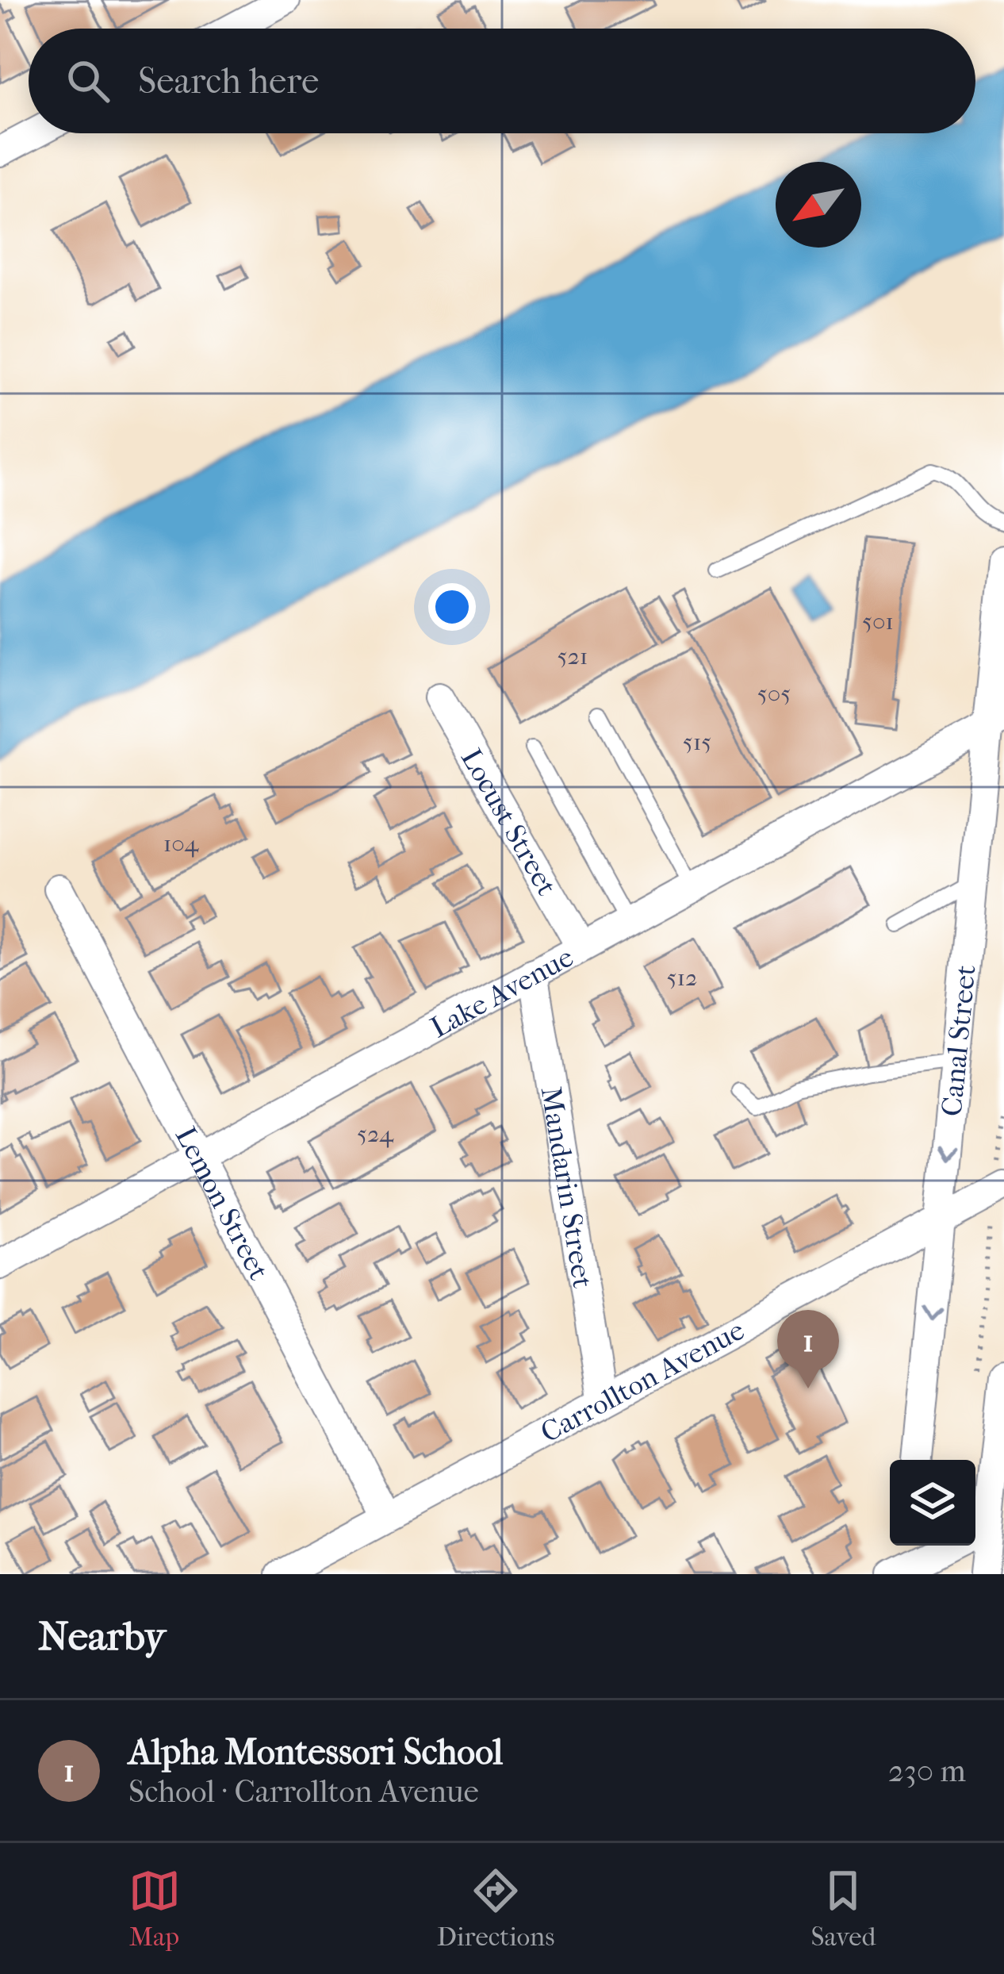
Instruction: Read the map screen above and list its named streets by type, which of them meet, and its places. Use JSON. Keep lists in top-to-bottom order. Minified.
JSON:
{"streets":{"street":["Locust Street","Lake Avenue","Canal Street","Mandarin Street","Lemon Street","Carrollton Avenue"]},"crossings":[["Locust Street","Lake Avenue"],["Lake Avenue","Canal Street"],["Lake Avenue","Mandarin Street"],["Lake Avenue","Lemon Street"],["Canal Street","Carrollton Avenue"],["Mandarin Street","Carrollton Avenue"],["Lemon Street","Carrollton Avenue"]],"one_way":["Canal Street"],"house_numbers":["501","521","505","515","104","512","524"],"north":"bottom left","page":{"search":"Search here","pins":"1","heading":"Nearby","list":[{"mark":"1","name":"Alpha Montessori School","note":"School · Carrollton Avenue","value":"230 m"}],"nav":["Map","Directions","Saved"]}}
